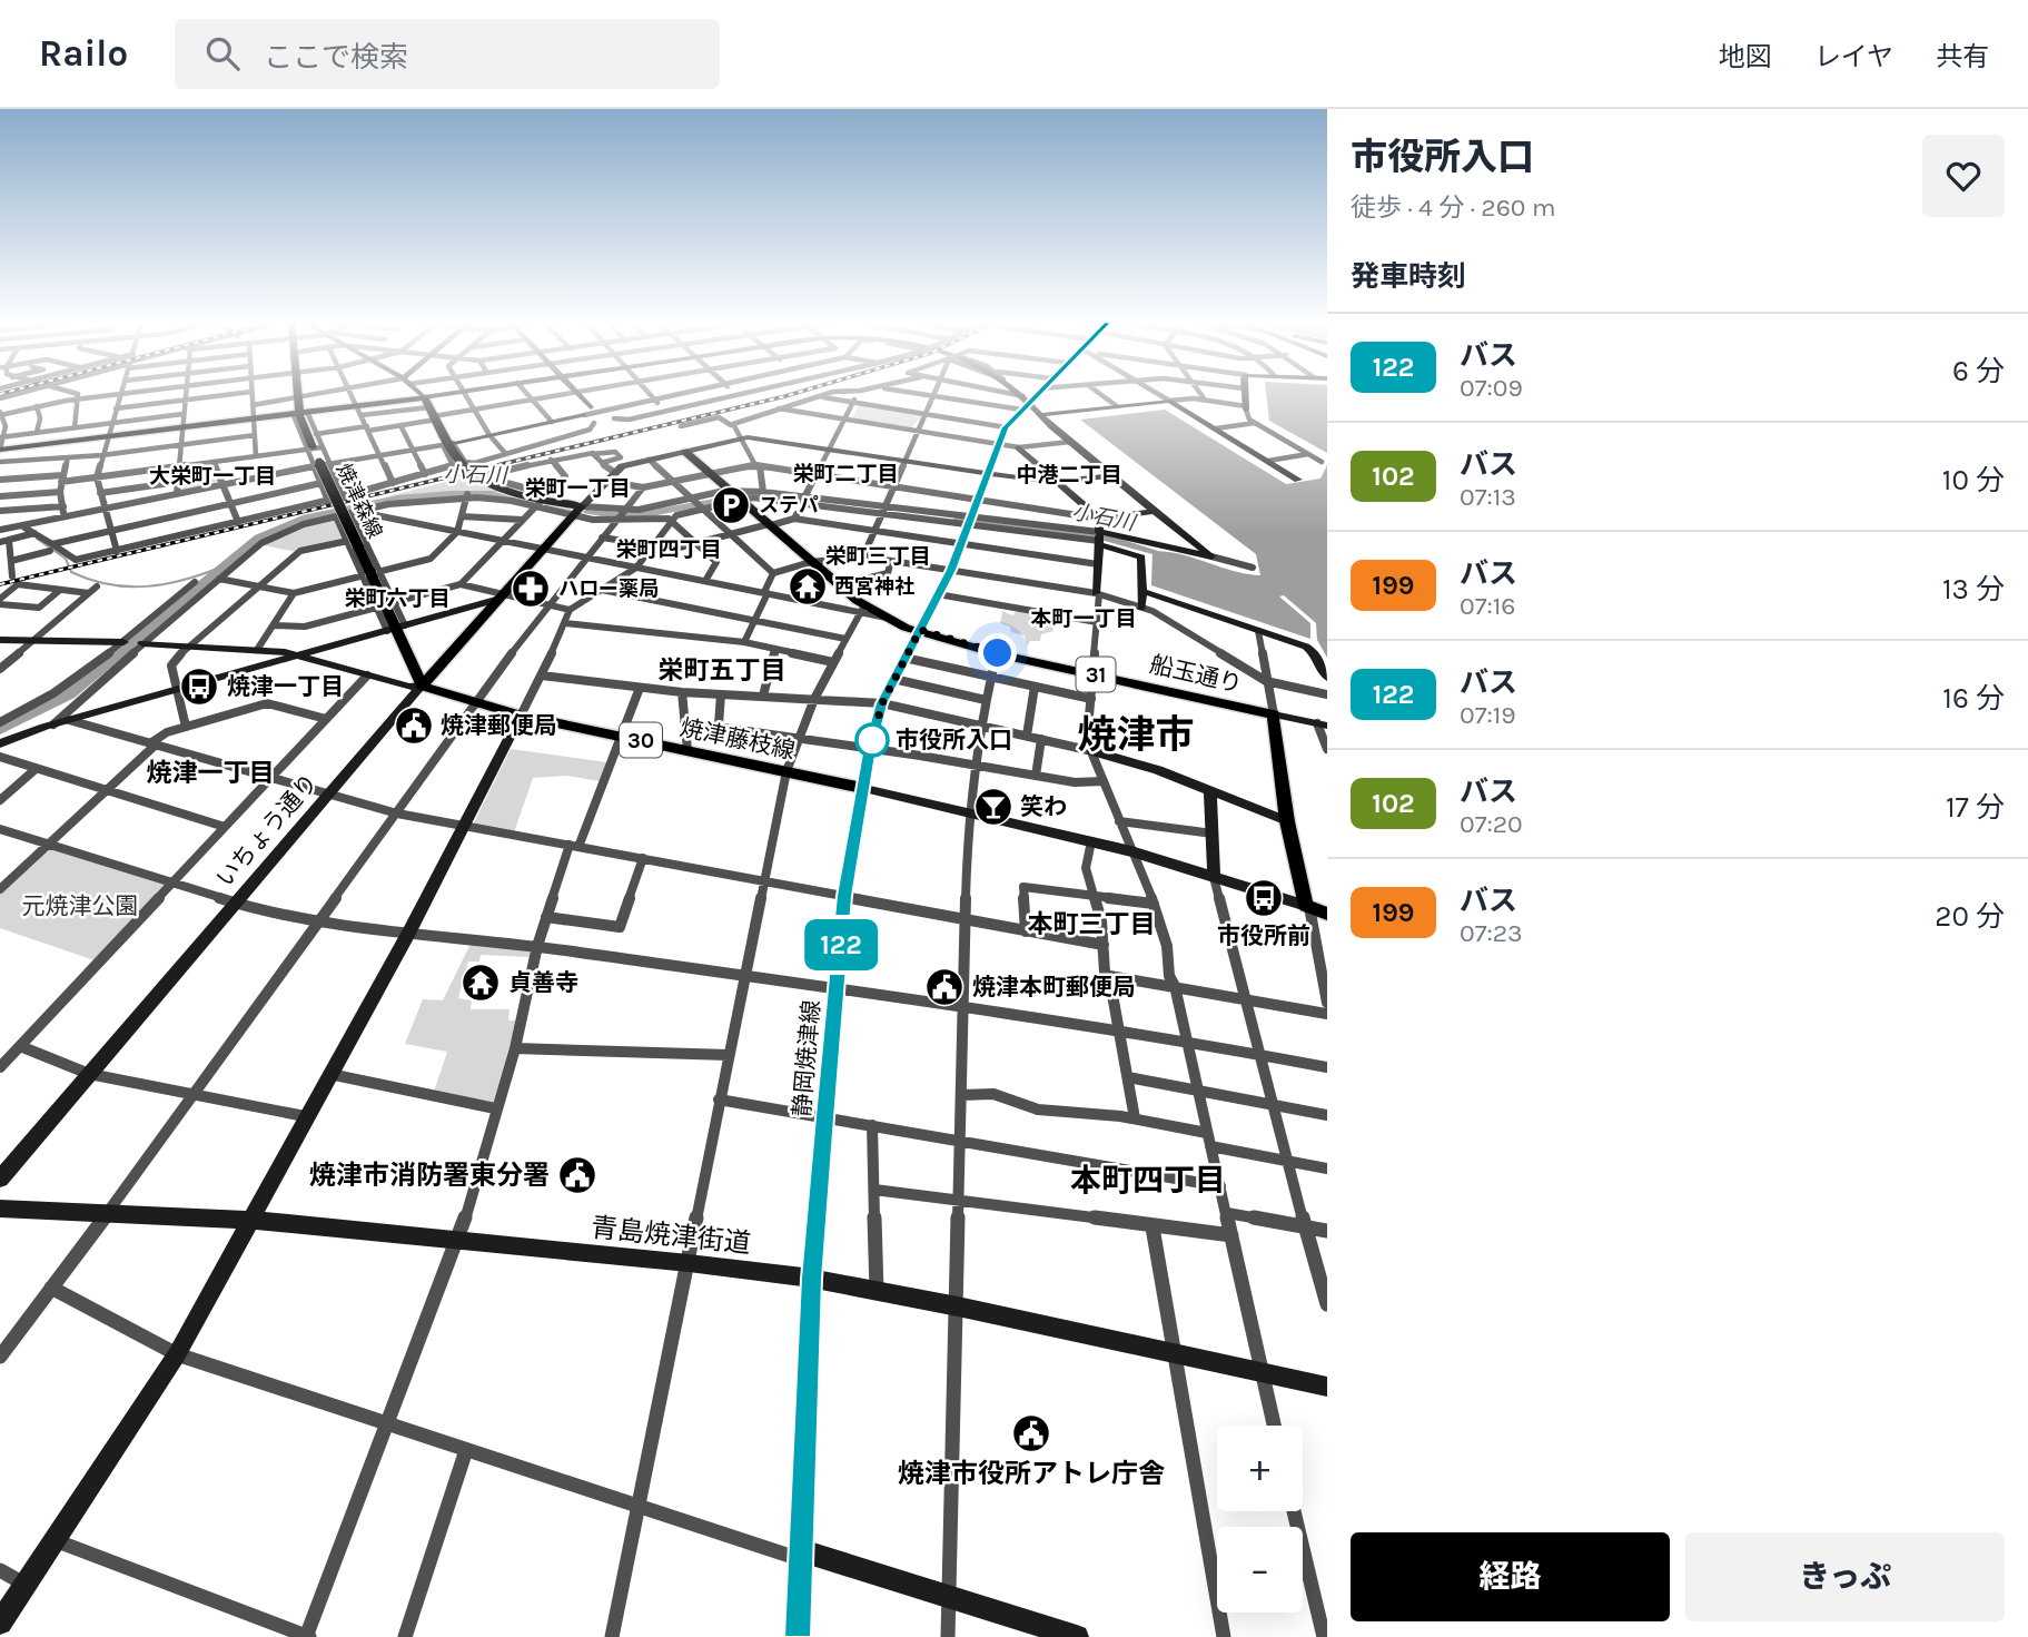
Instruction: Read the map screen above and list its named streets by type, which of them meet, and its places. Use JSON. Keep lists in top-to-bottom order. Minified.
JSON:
{"streets":{"main road":["焼津森線","31","船玉通り","焼津藤枝線","30","いちょう通り"],"street":["静岡焼津線","青島焼津街道"]},"crossings":[["焼津森線","焼津藤枝線"],["焼津森線","いちょう通り"],["31","船玉通り"],["31","静岡焼津線"],["船玉通り","静岡焼津線"],["焼津藤枝線","いちょう通り"],["焼津藤枝線","静岡焼津線"],["静岡焼津線","青島焼津街道"]],"districts":["栄町二丁目","中港二丁目","大栄町一丁目","栄町一丁目","栄町四丁目","栄町三丁目","栄町六丁目","本町一丁目","栄町五丁目","焼津市","焼津一丁目","本町三丁目","本町四丁目"],"water":["小石川"],"parks":["元焼津公園"],"places":{"parking":["ステパ"],"temple":["西宮神社","貞善寺"],"pharmacy":["ハロー薬局"],"bus stop":["焼津一丁目","市役所前"],"public building":["焼津郵便局","焼津本町郵便局","焼津市消防署東分署","焼津市役所アトレ庁舎"],"other":["市役所入口"],"bar":["笑わ"]},"lines":["bus line 122"],"page":{"header":"Railo","search":"ここで検索","nav":["地図","レイヤ","共有"],"on_map":"122","heading":[["市役所入口","徒歩 · 4 分 · 260 m"],"発車時刻"],"list":[{"mark":"122","name":"バス","note":"07:09","value":"6 分"},{"mark":"102","name":"バス","note":"07:13","value":"10 分"},{"mark":"199","name":"バス","note":"07:16","value":"13 分"},{"mark":"122","name":"バス","note":"07:19","value":"16 分"},{"mark":"102","name":"バス","note":"07:20","value":"17 分"},{"mark":"199","name":"バス","note":"07:23","value":"20 分"}],"map_buttons":["+","−"],"buttons":["経路","きっぷ"]}}
